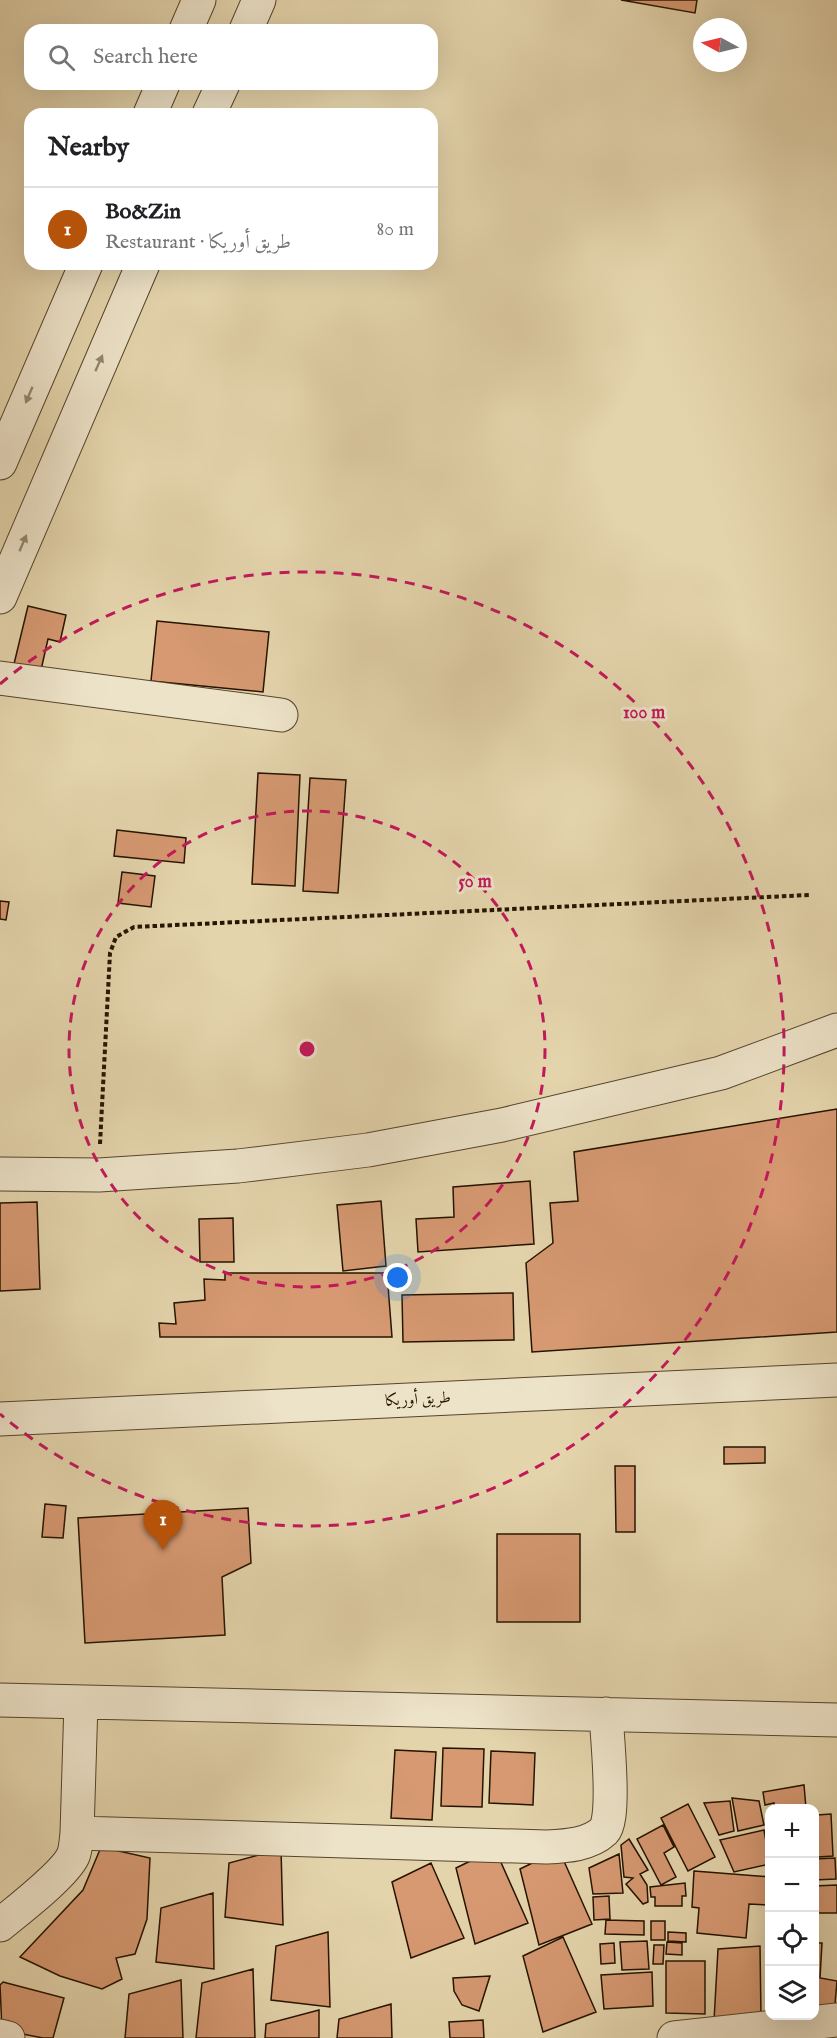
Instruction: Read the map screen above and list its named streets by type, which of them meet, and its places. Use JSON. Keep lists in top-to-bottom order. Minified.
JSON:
{"streets":{"street":["طريق أوريكا"]},"north":"left","page":{"search":"Search here","heading":"Nearby","list":[{"mark":"1","name":"Bo&Zin","note":"Restaurant · طريق أوريكا","value":"80 m"}],"pins":"1","map_buttons":["+","−"]},"rings":["100 m","50 m"]}
